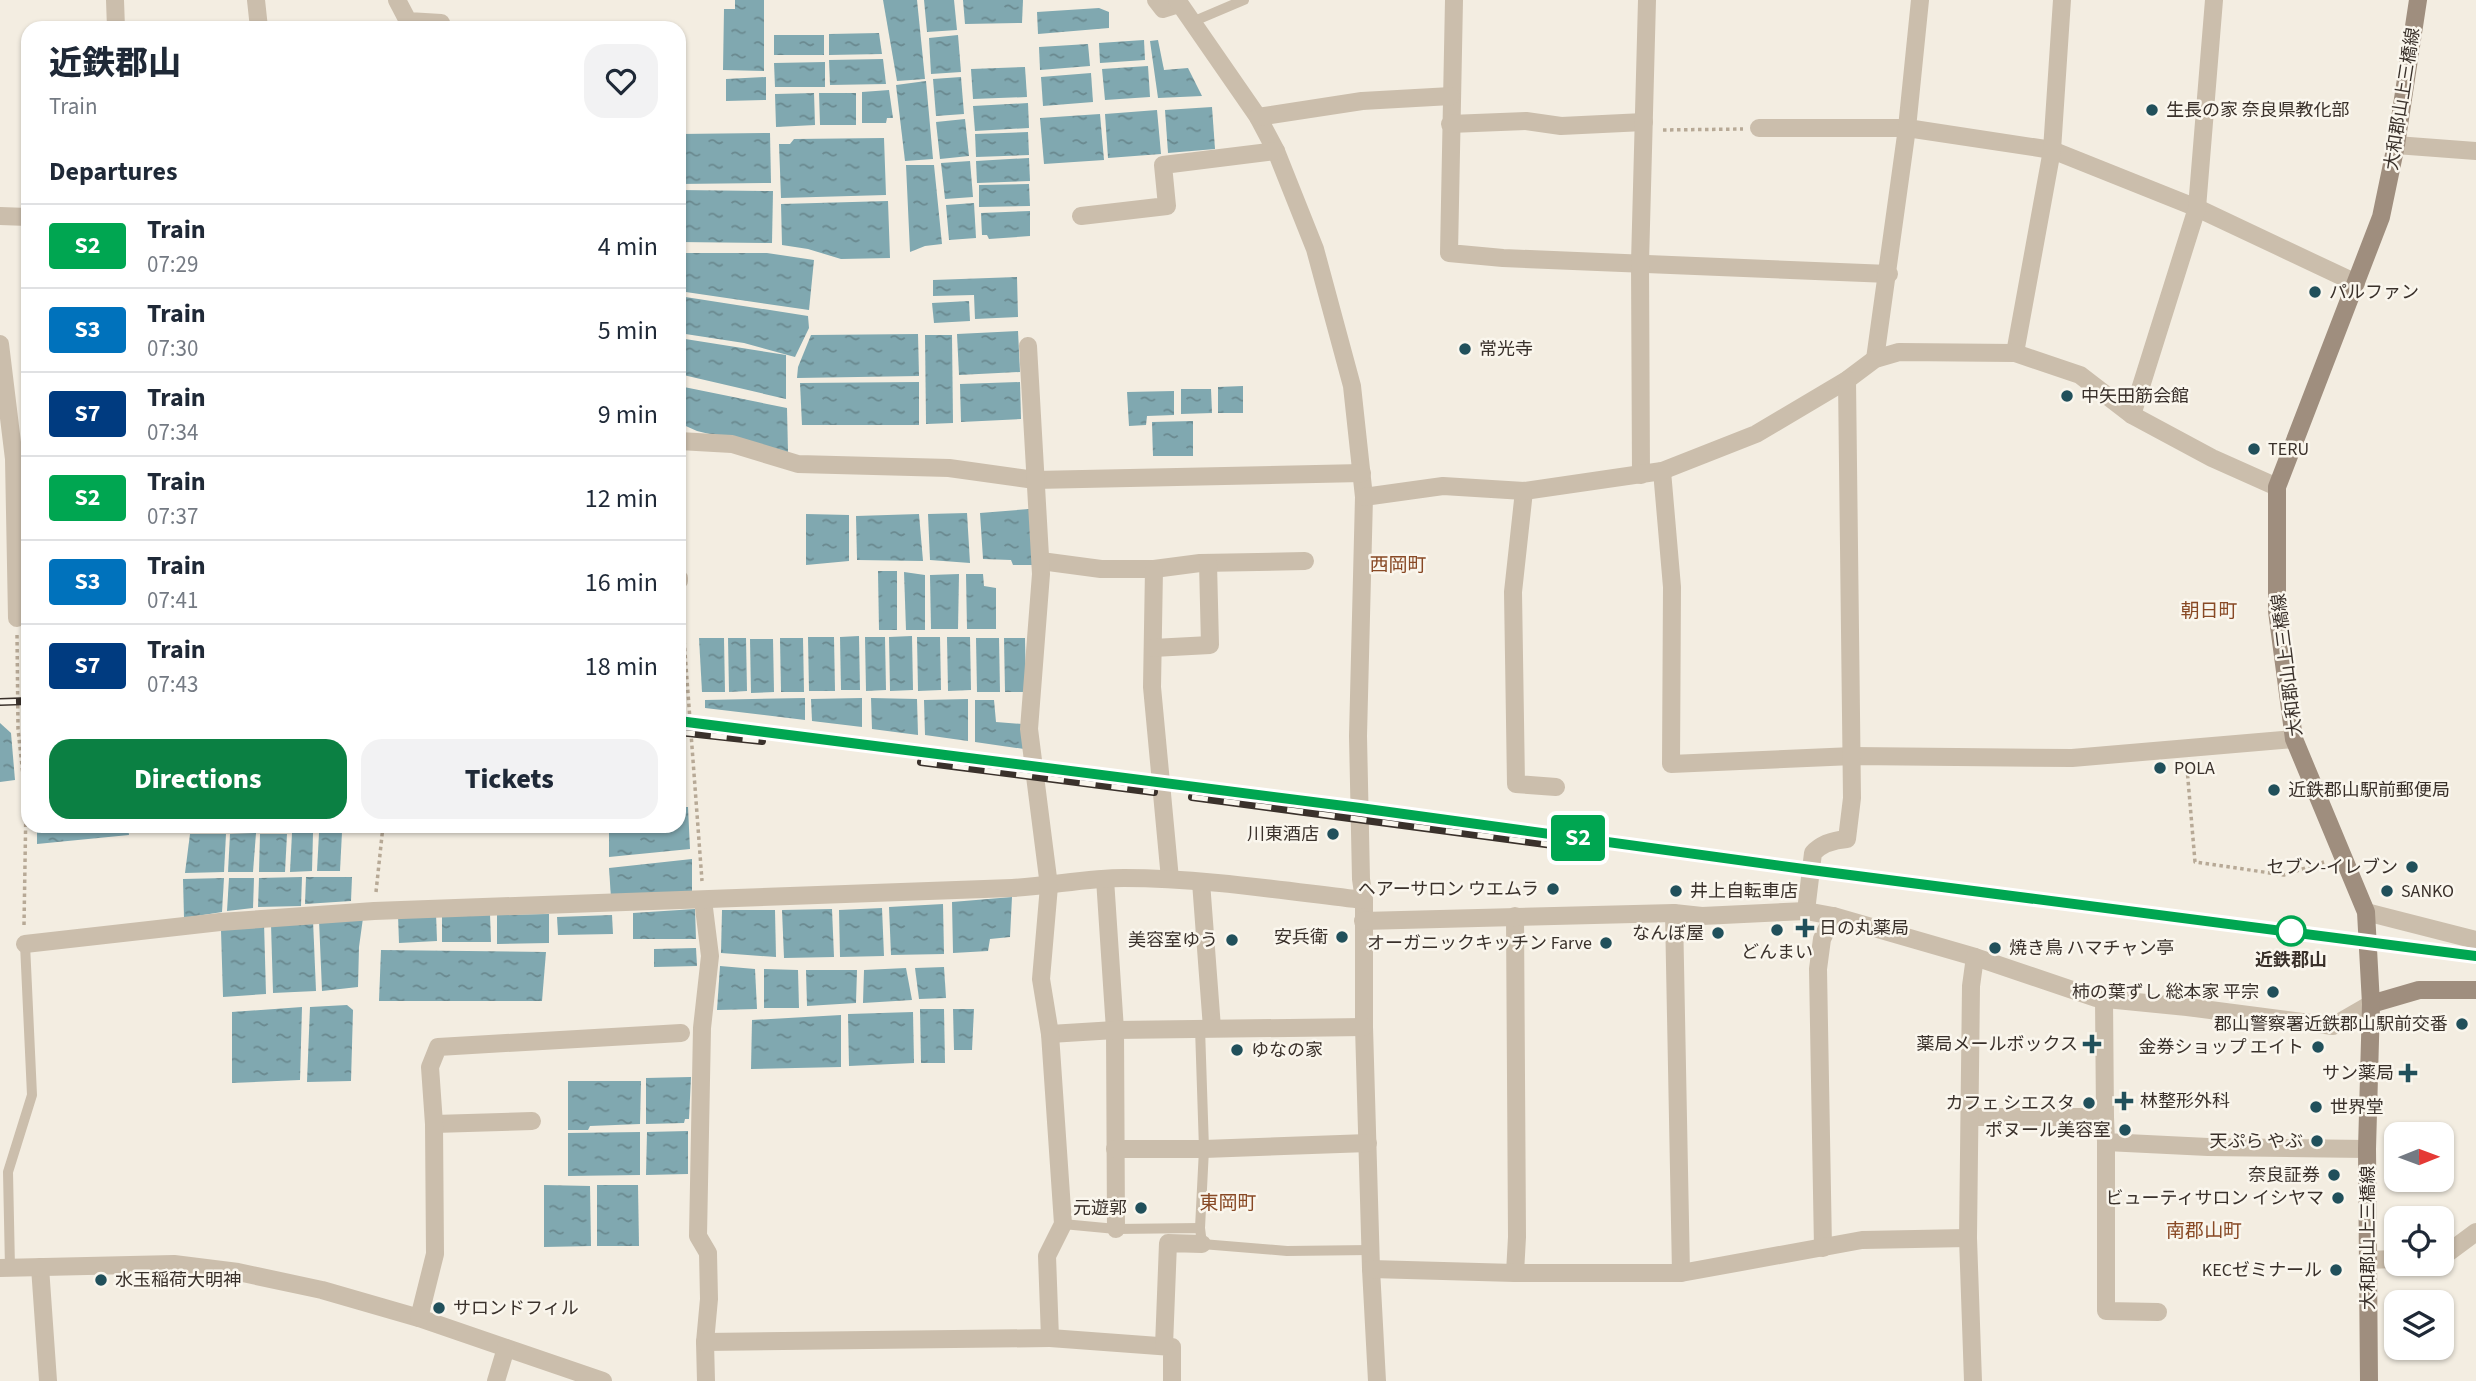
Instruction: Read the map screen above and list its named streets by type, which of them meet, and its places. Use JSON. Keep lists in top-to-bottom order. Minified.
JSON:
{"streets":{"main road":["大和郡山上三橋線"]},"districts":["西岡町","朝日町","東岡町","南郡山町"],"places":{"other":["生長の家 奈良県教化部","パルファン","常光寺","中矢田筋会館","TERU","POLA","近鉄郡山駅前郵便局","川東酒店","セブン-イレブン","ヘアーサロン ウエムラ","井上自転車店","SANKO","どんまい","近鉄郡山","なんぼ屋","安兵衛","美容室ゆう","オーガニックキッチン Farve","焼き鳥 ハマチャン亭","柿の葉ずし 総本家 平宗","郡山警察署近鉄郡山駅前交番","金券ショップ エイト","ゆなの家","カフェ シエスタ","世界堂","ポヌール美容室","天ぷら やぶ","奈良証券","ビューティサロン イシヤマ","元遊郭","KECゼミナール","水玉稲荷大明神","サロンドフィル"],"health":["日の丸薬局","薬局メールボックス","サン薬局","林整形外科"]},"north":"right","page":{"on_map":"S2","heading":[["近鉄郡山","Train"],"Departures"],"list":[{"mark":"S2","name":"Train","note":"07:29","value":"4 min"},{"mark":"S3","name":"Train","note":"07:30","value":"5 min"},{"mark":"S7","name":"Train","note":"07:34","value":"9 min"},{"mark":"S2","name":"Train","note":"07:37","value":"12 min"},{"mark":"S3","name":"Train","note":"07:41","value":"16 min"},{"mark":"S7","name":"Train","note":"07:43","value":"18 min"}],"buttons":["Directions","Tickets"]}}
